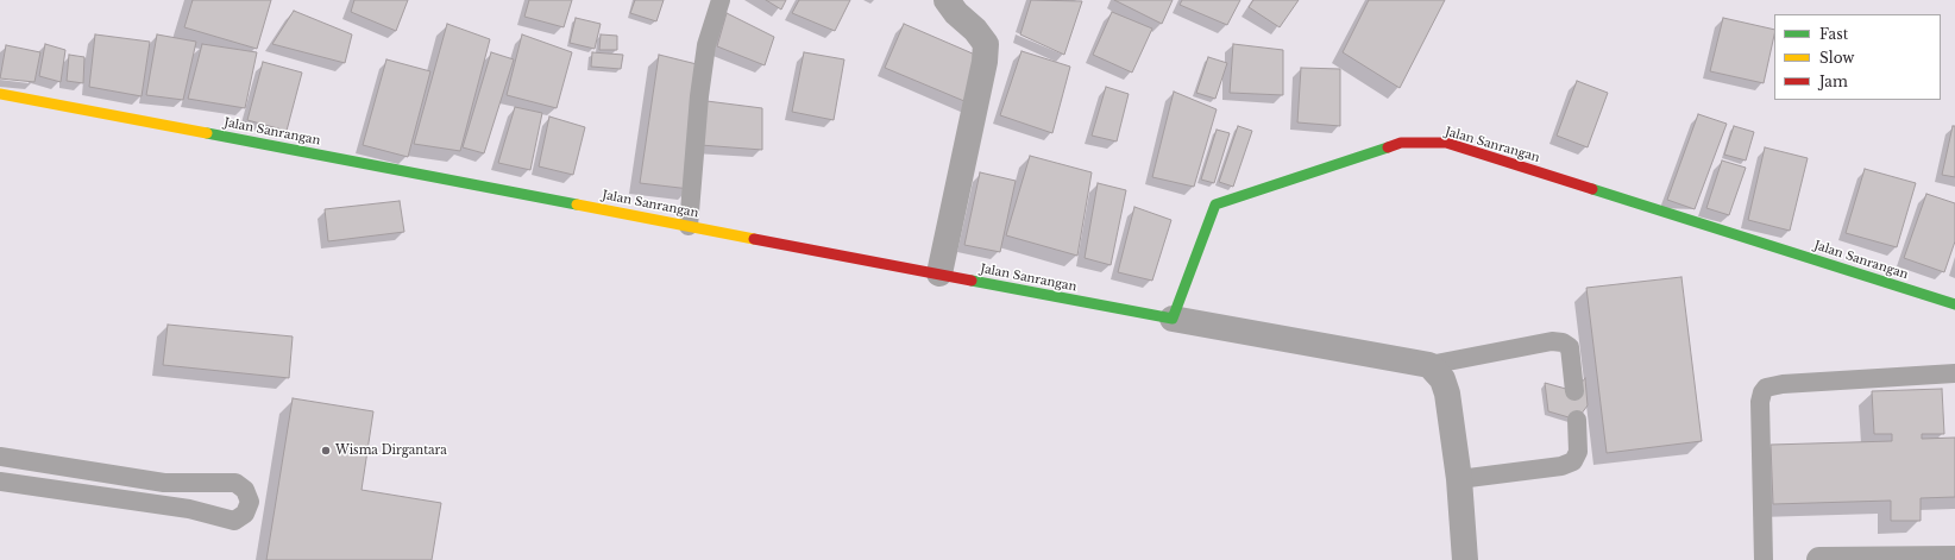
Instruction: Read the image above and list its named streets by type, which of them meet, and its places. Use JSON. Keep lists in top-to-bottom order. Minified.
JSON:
{"streets":{"street":["Jalan Sanrangan"]},"places":["Wisma Dirgantara"],"legend":["Fast","Slow","Jam"]}
